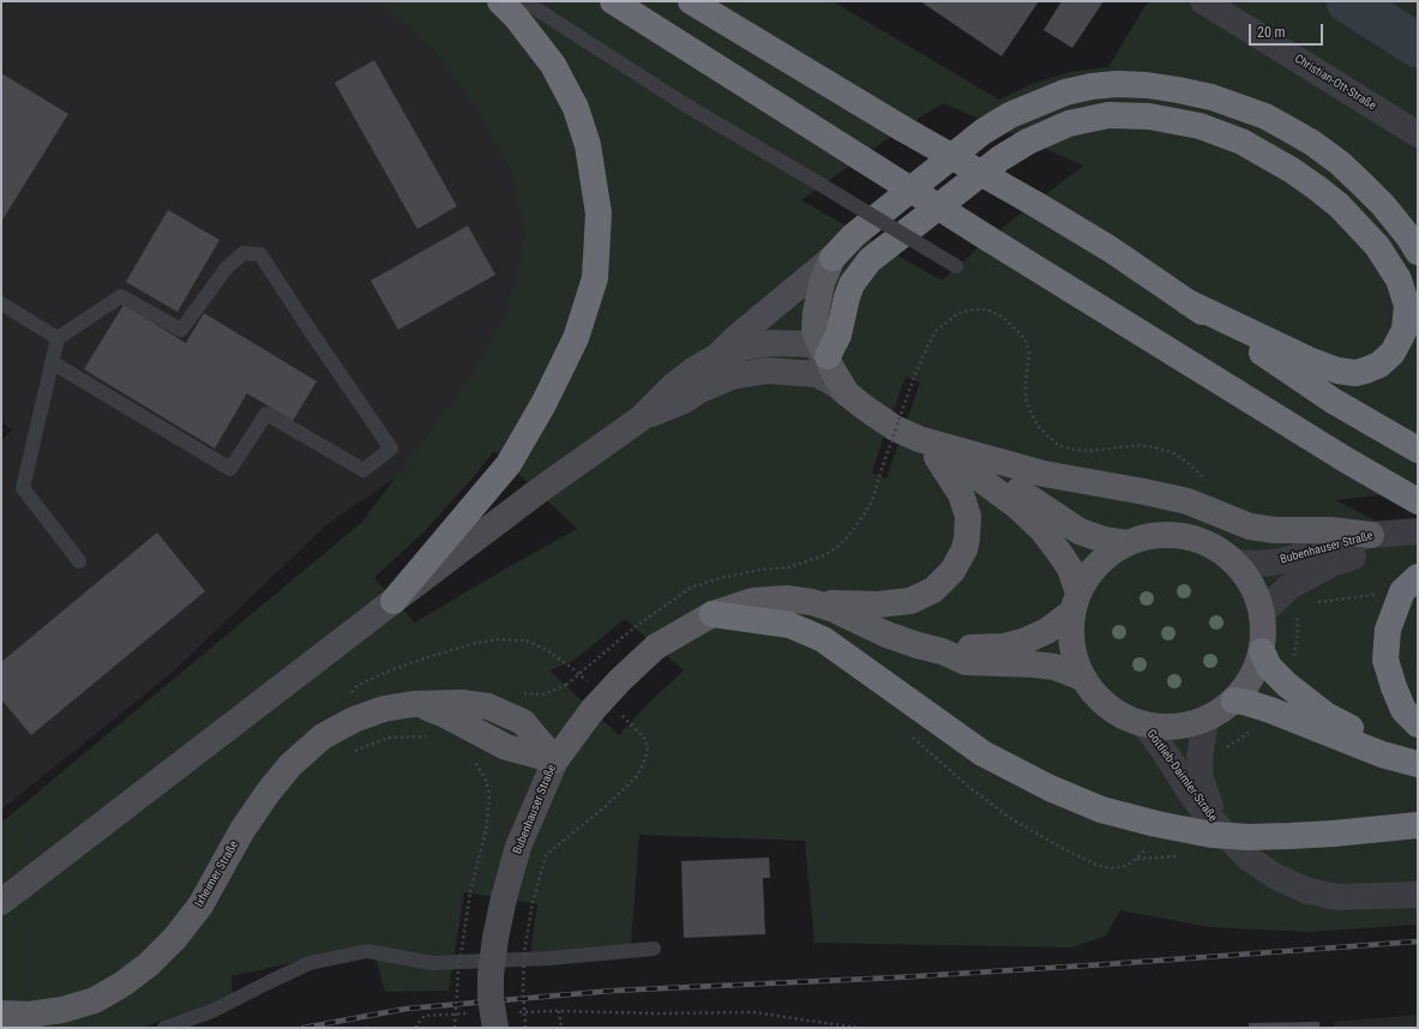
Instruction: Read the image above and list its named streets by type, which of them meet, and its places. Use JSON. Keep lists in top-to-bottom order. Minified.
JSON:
{"streets":{"main road":["Bubenhauser Straße","Ixheimer Straße"],"street":["Christian-Ott-Straße","Gottlieb-Daimler-Straße"]},"crossings":[["Bubenhauser Straße","Ixheimer Straße"]],"scale_bar":"20 m"}
